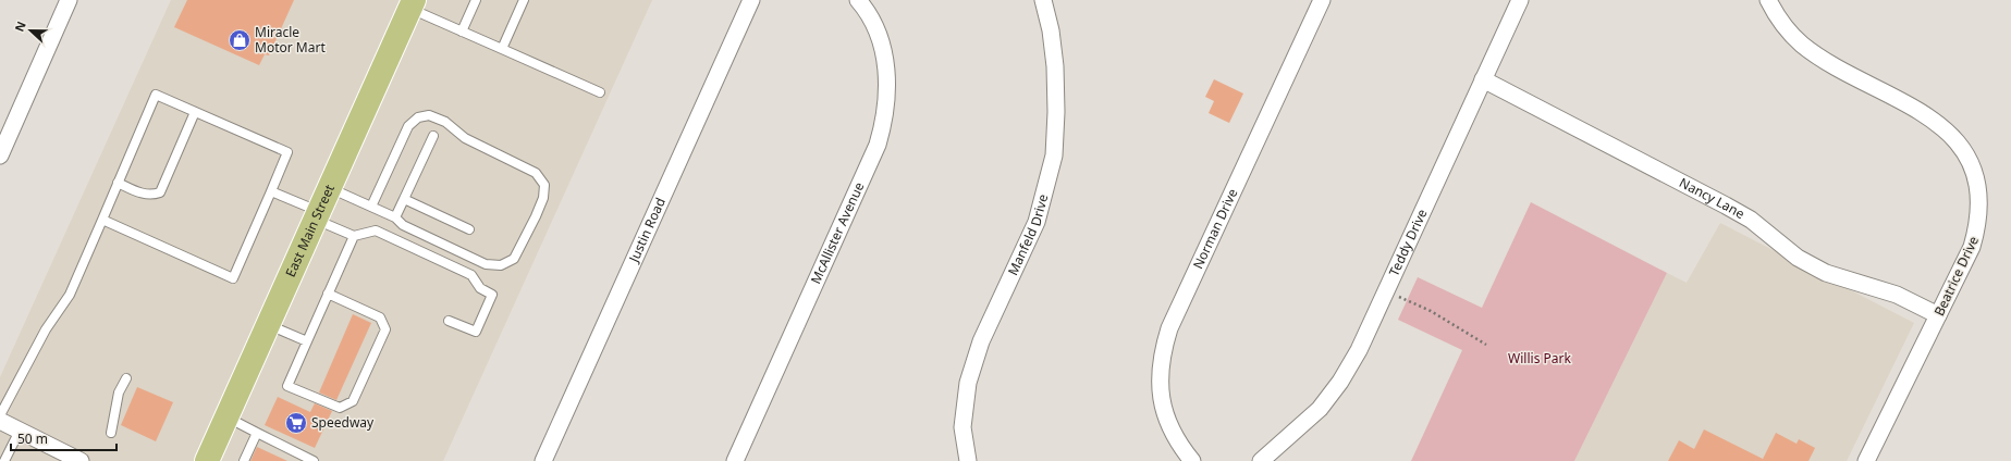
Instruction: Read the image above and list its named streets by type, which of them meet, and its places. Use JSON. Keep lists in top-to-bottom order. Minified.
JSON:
{"streets":{"main road":["East Main Street"],"street":["Nancy Lane","Norman Drive","Justin Road","McAllister Avenue","Manfeld Drive","Teddy Drive","Beatrice Drive"]},"crossings":[["Nancy Lane","Teddy Drive"],["Nancy Lane","Beatrice Drive"]],"parks":["Willis Park"],"places":{"shop":["Miracle Motor Mart"],"supermarket":["Speedway"]},"scale_bar":"50 m","north":"left"}
